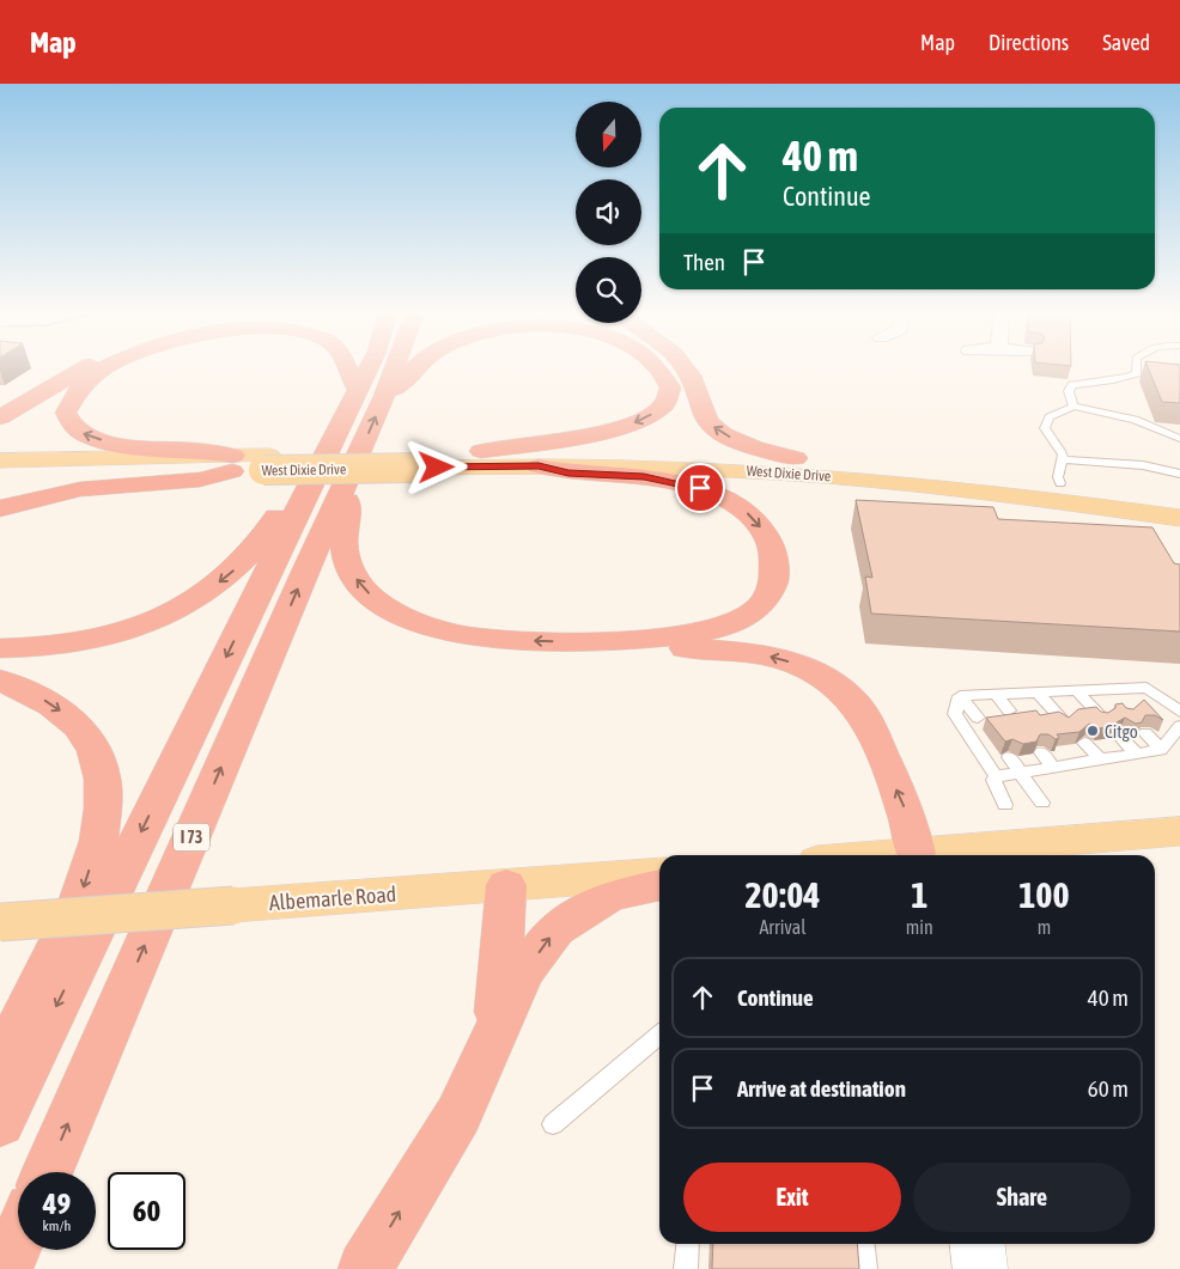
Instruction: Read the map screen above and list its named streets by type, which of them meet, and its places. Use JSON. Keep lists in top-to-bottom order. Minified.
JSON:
{"streets":{"highway":["I 73"],"main road":["West Dixie Drive","Albemarle Road"]},"places":["Citgo"],"north":"bottom","page":{"header":"Map","nav":["Map","Directions","Saved"],"turn":["40 m","Continue"],"then":"Then","eta":["20:04","Arrival","1","min","100","m"],"list":[{"name":"Continue","value":"40 m"},{"name":"Arrive at destination","value":"60 m"}],"buttons":["Exit","Share"],"speed":"49 km/h","limit":"60"}}
